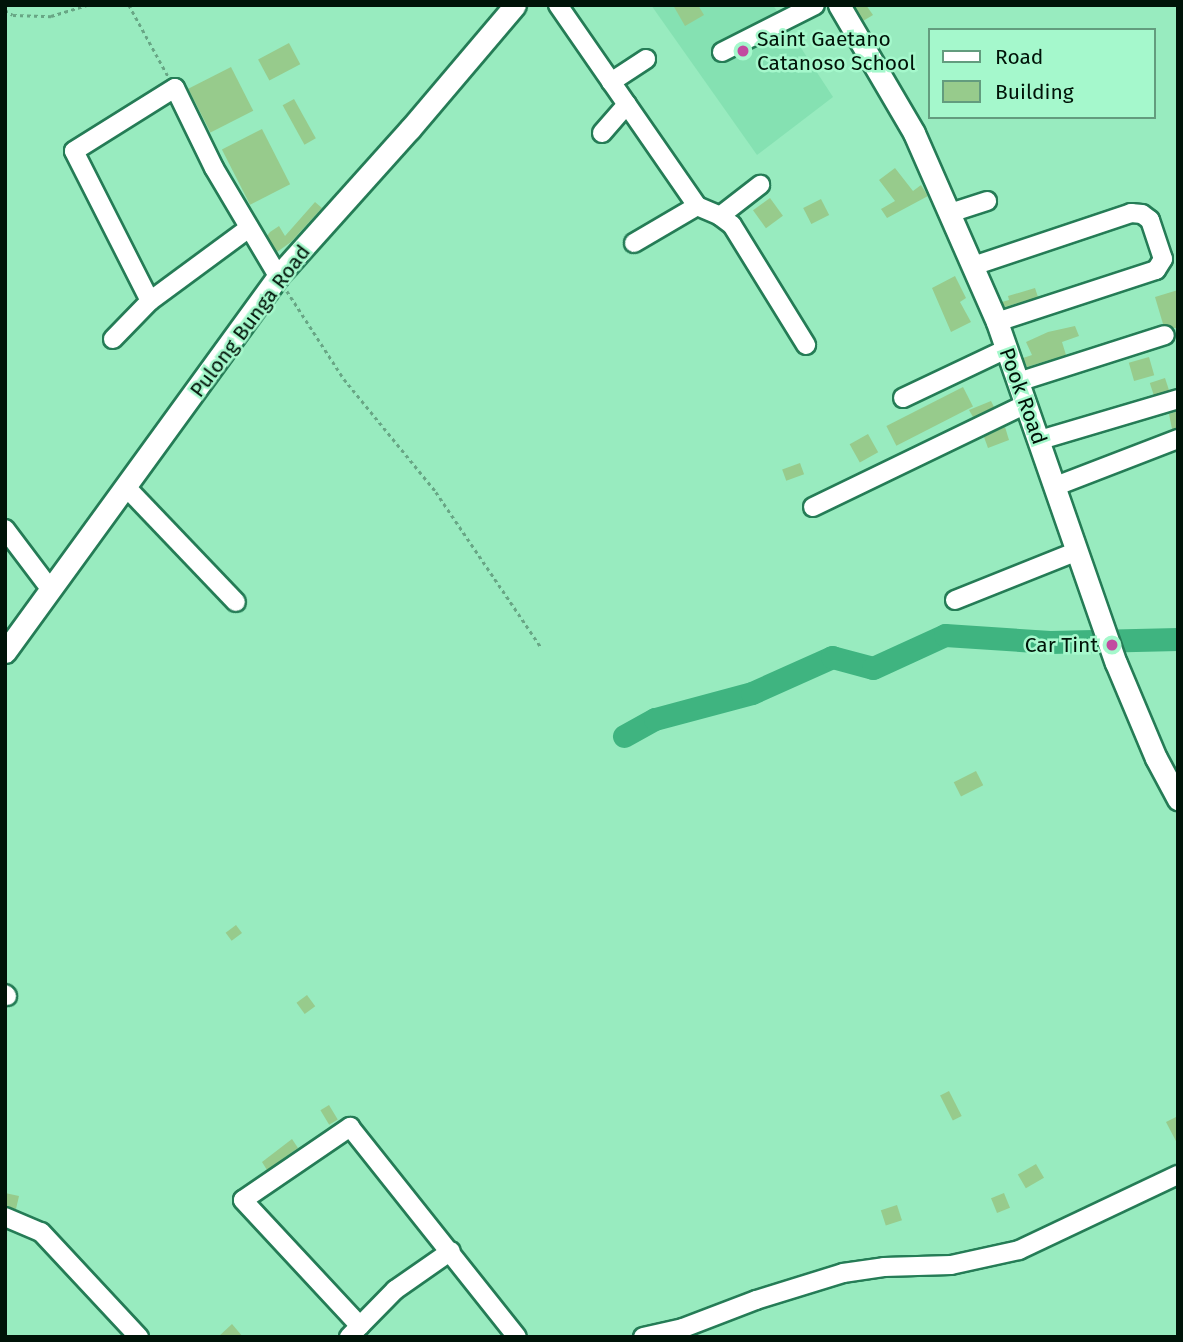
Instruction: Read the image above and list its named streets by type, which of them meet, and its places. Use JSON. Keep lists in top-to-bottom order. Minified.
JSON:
{"streets":{"main road":["Pulong Bunga Road","Pook Road"]},"places":["Saint Gaetano Catanoso School","Car Tint"],"legend":["Road","Building"]}
